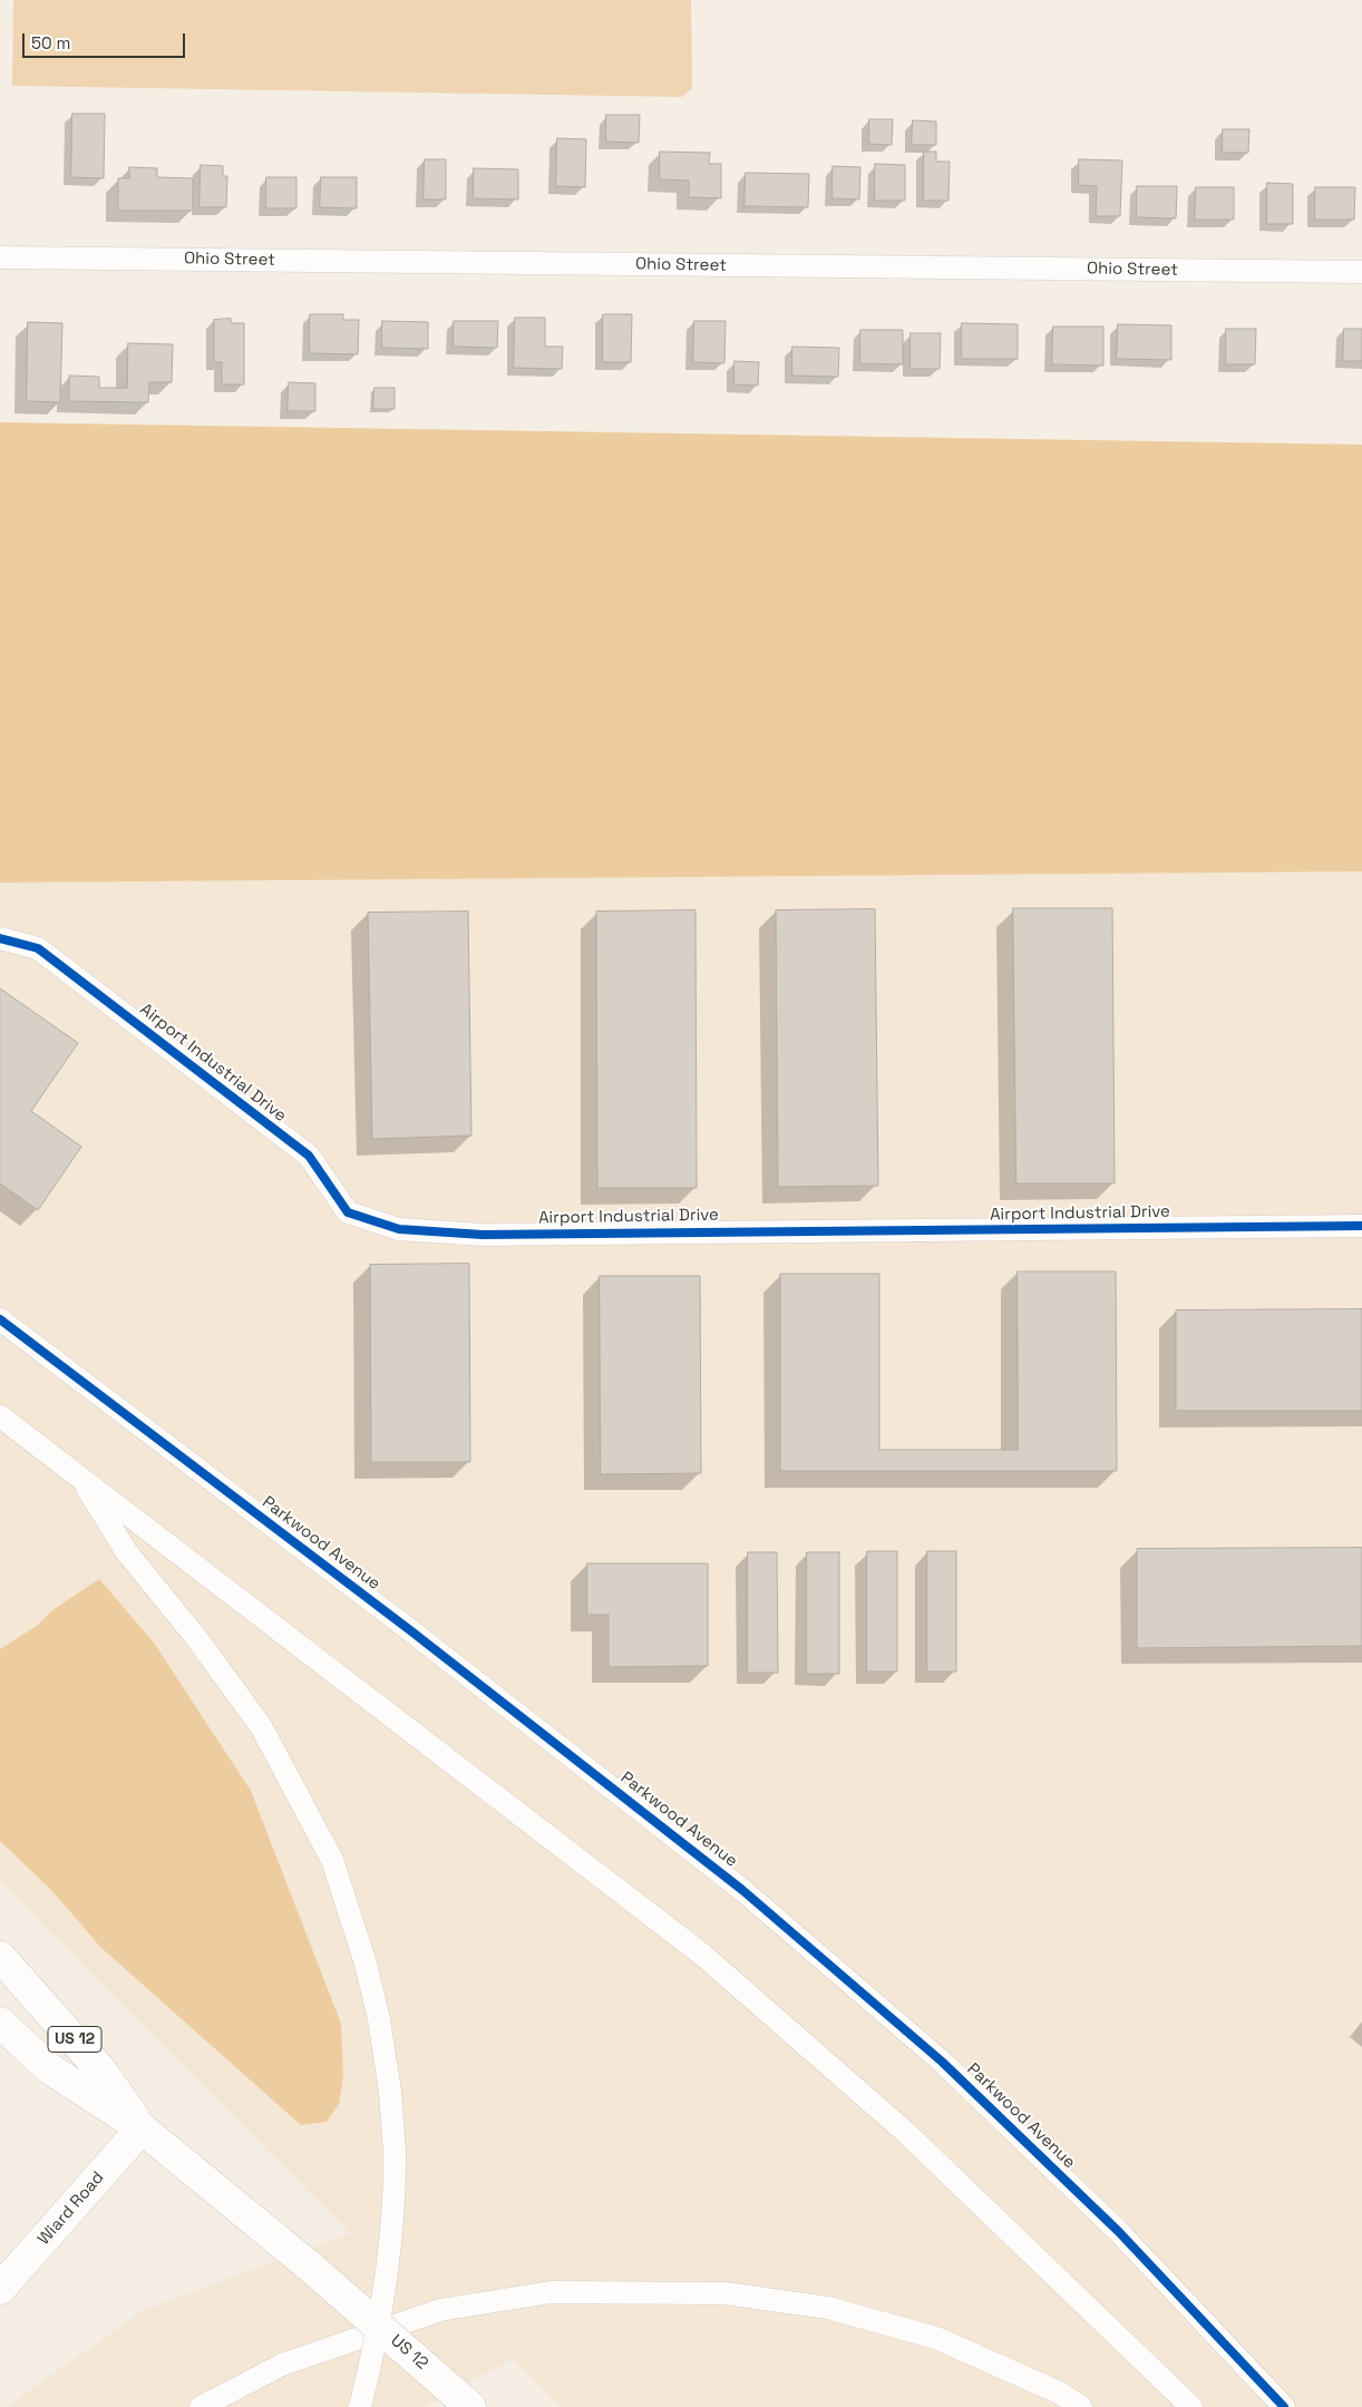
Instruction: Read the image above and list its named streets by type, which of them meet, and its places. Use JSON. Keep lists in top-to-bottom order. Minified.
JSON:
{"streets":{"main road":["US 12","Wiard Road"],"street":["Ohio Street","Airport Industrial Drive","Parkwood Avenue"]},"crossings":[["US 12","Wiard Road"]],"scale_bar":"50 m"}
